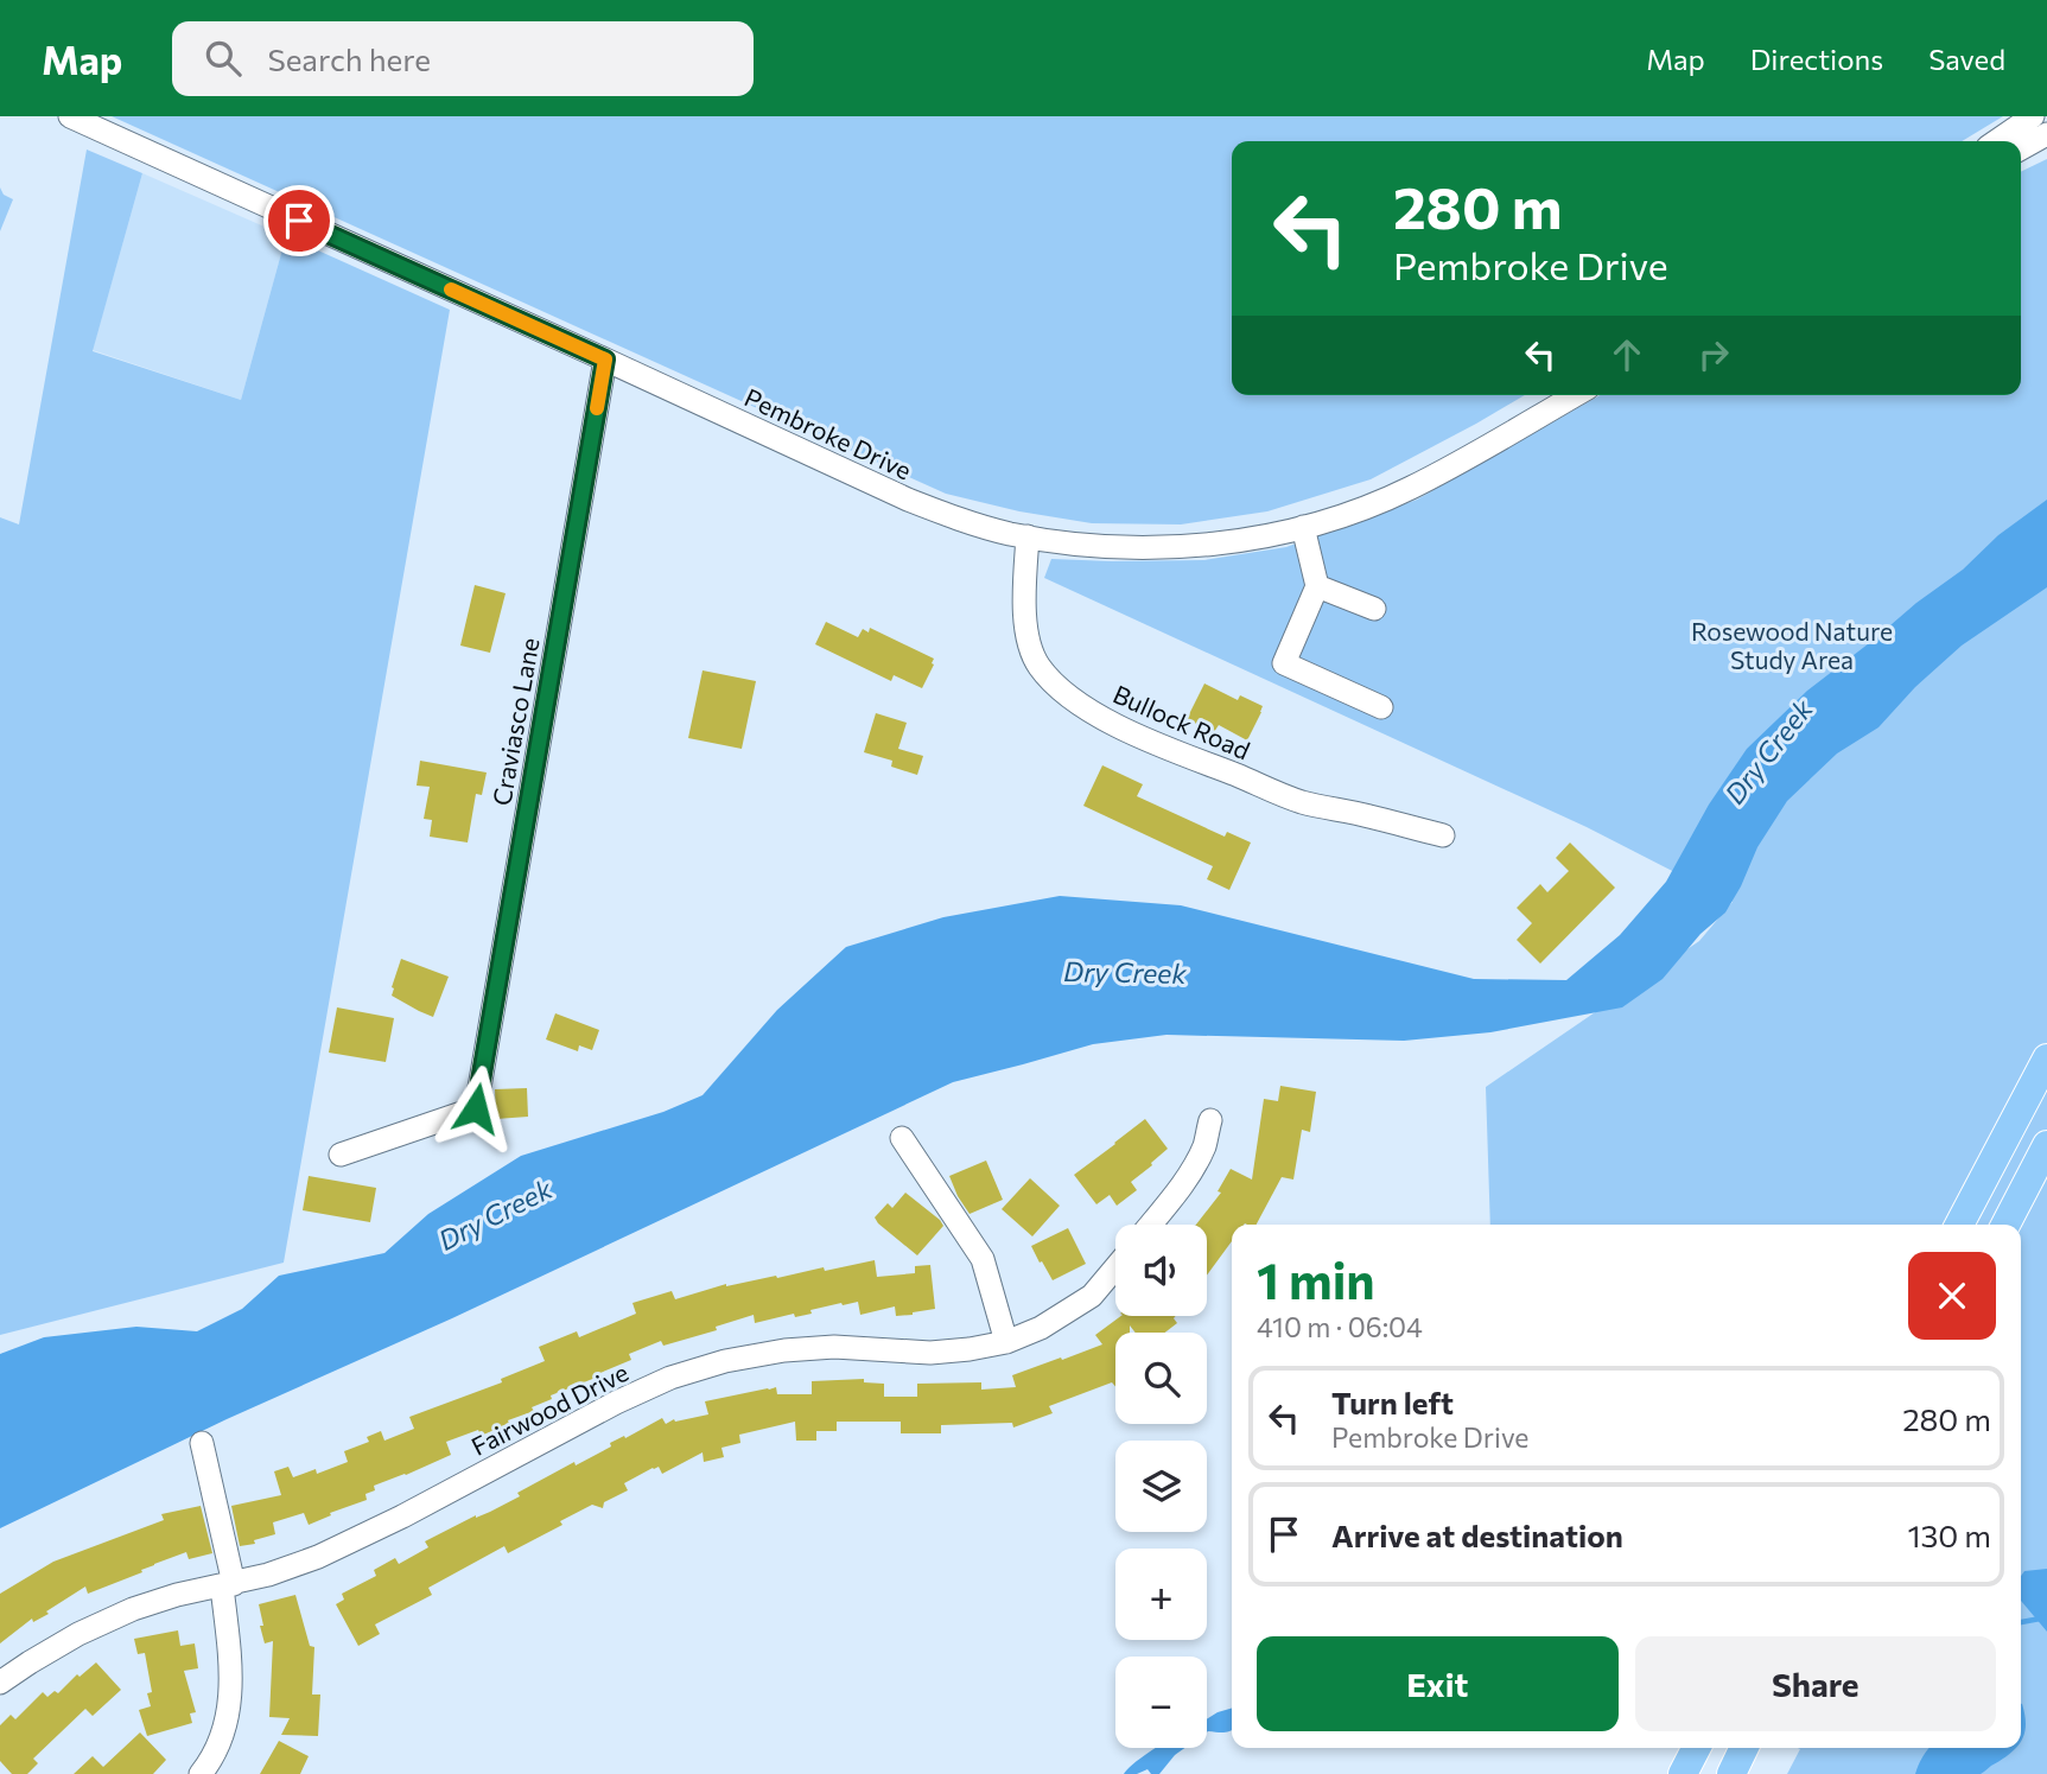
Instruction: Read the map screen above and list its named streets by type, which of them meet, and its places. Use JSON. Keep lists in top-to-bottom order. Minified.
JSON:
{"streets":{"street":["Pembroke Drive","Craviasco Lane","Bullock Road","Fairwood Drive"]},"crossings":[["Pembroke Drive","Craviasco Lane"],["Pembroke Drive","Bullock Road"]],"water":["Dry Creek"],"parks":["Rosewood Nature Study Area"],"page":{"header":"Map","search":"Search here","nav":["Map","Directions","Saved"],"turn":["280 m","Pembroke Drive"],"map_buttons":["+","−"],"heading":["1 min","410 m · 06:04"],"list":[{"name":"Turn left","note":"Pembroke Drive","value":"280 m"},{"name":"Arrive at destination","value":"130 m"}],"buttons":["Exit","Share"]}}
